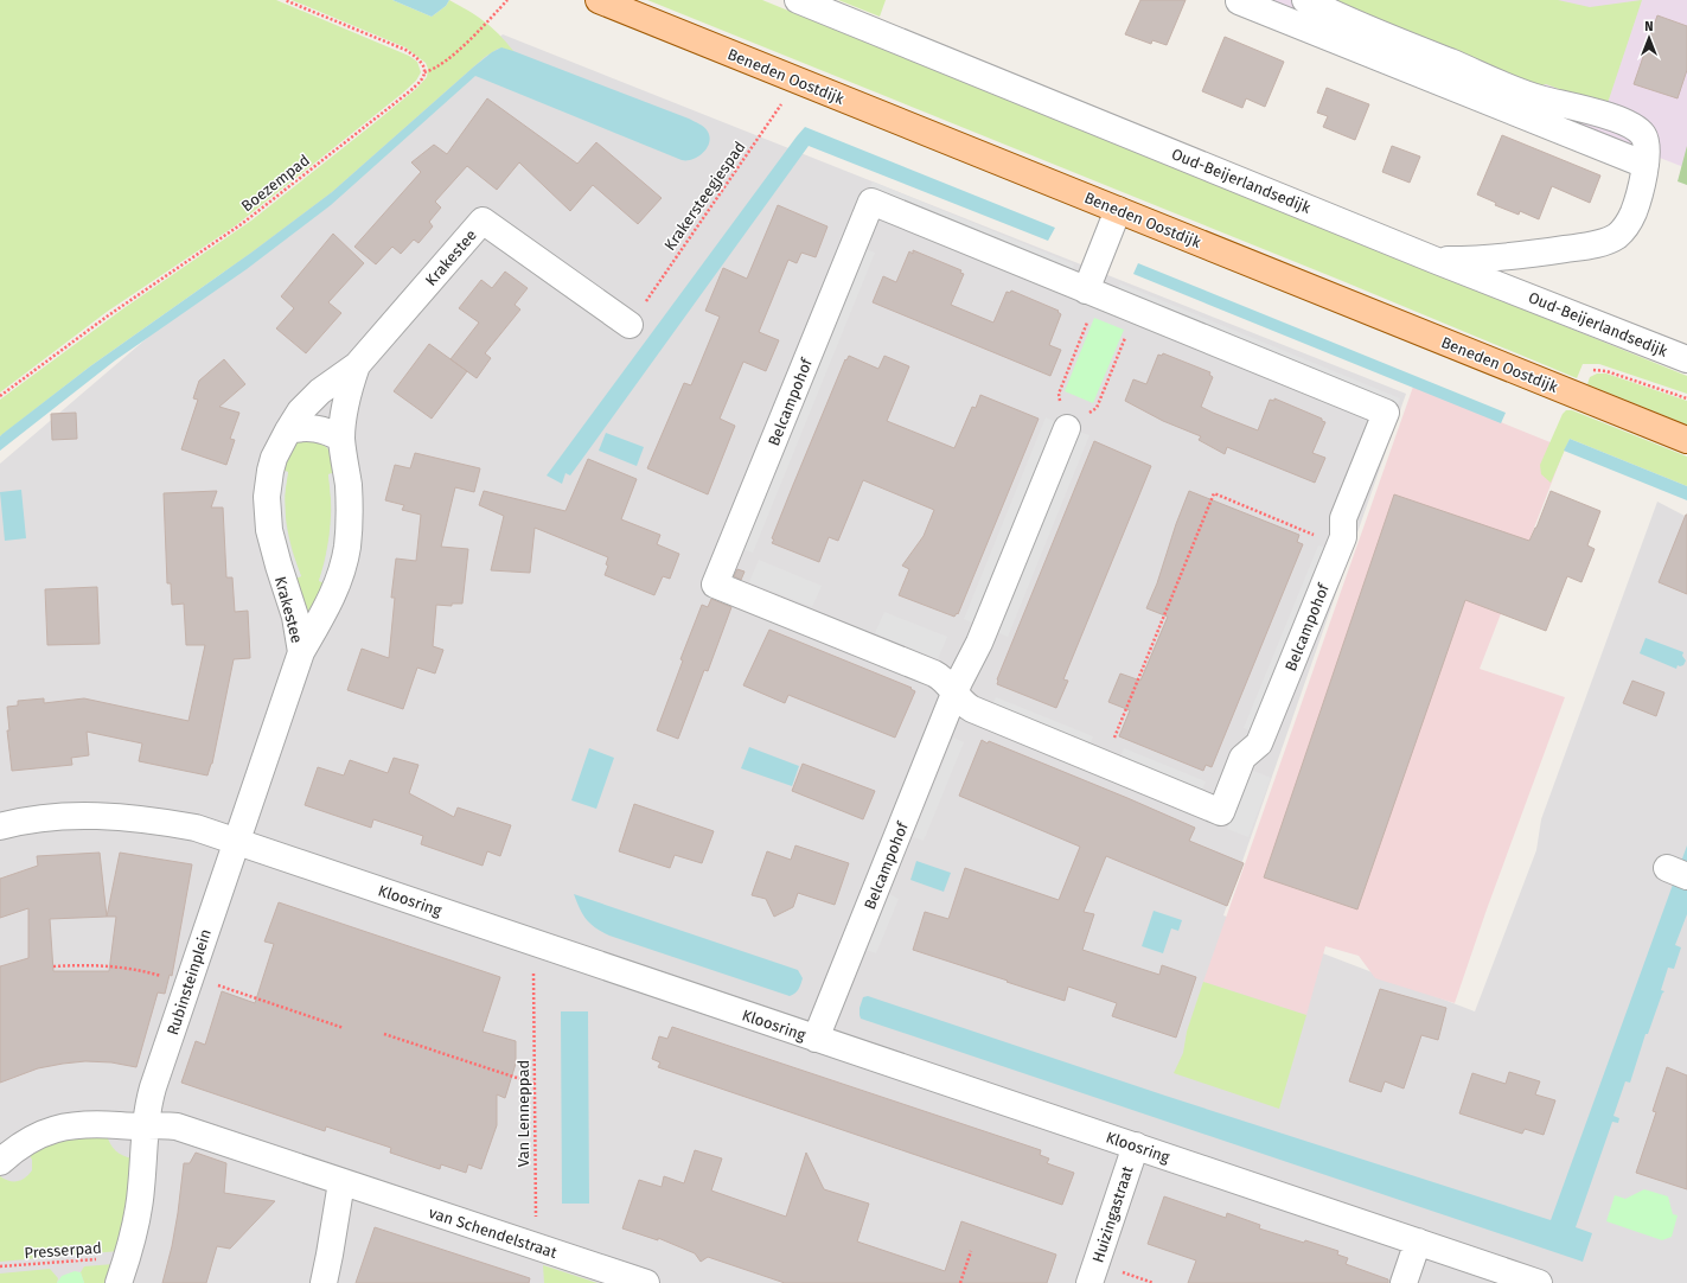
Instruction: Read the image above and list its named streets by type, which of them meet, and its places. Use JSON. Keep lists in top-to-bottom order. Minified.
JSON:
{"streets":{"main road":["Beneden Oostdijk"],"street":["Oud-Beijerlandsedijk","Krakestee","Belcampohof","Kloosring","Rubinsteinplein","Huizingastraat","van Schendelstraat"],"path":["Boezempad","Krakersteegjespad","Van Lenneppad","Presserpad"]},"crossings":[["Beneden Oostdijk","Krakersteegjespad"],["Krakersteegjespad","Krakestee"],["Krakestee","Kloosring"],["Krakestee","Rubinsteinplein"],["Belcampohof","Kloosring"],["Kloosring","Rubinsteinplein"],["Kloosring","Van Lenneppad"],["Kloosring","Huizingastraat"],["Rubinsteinplein","van Schendelstraat"],["Rubinsteinplein","Presserpad"],["Van Lenneppad","van Schendelstraat"]],"north":"top"}
